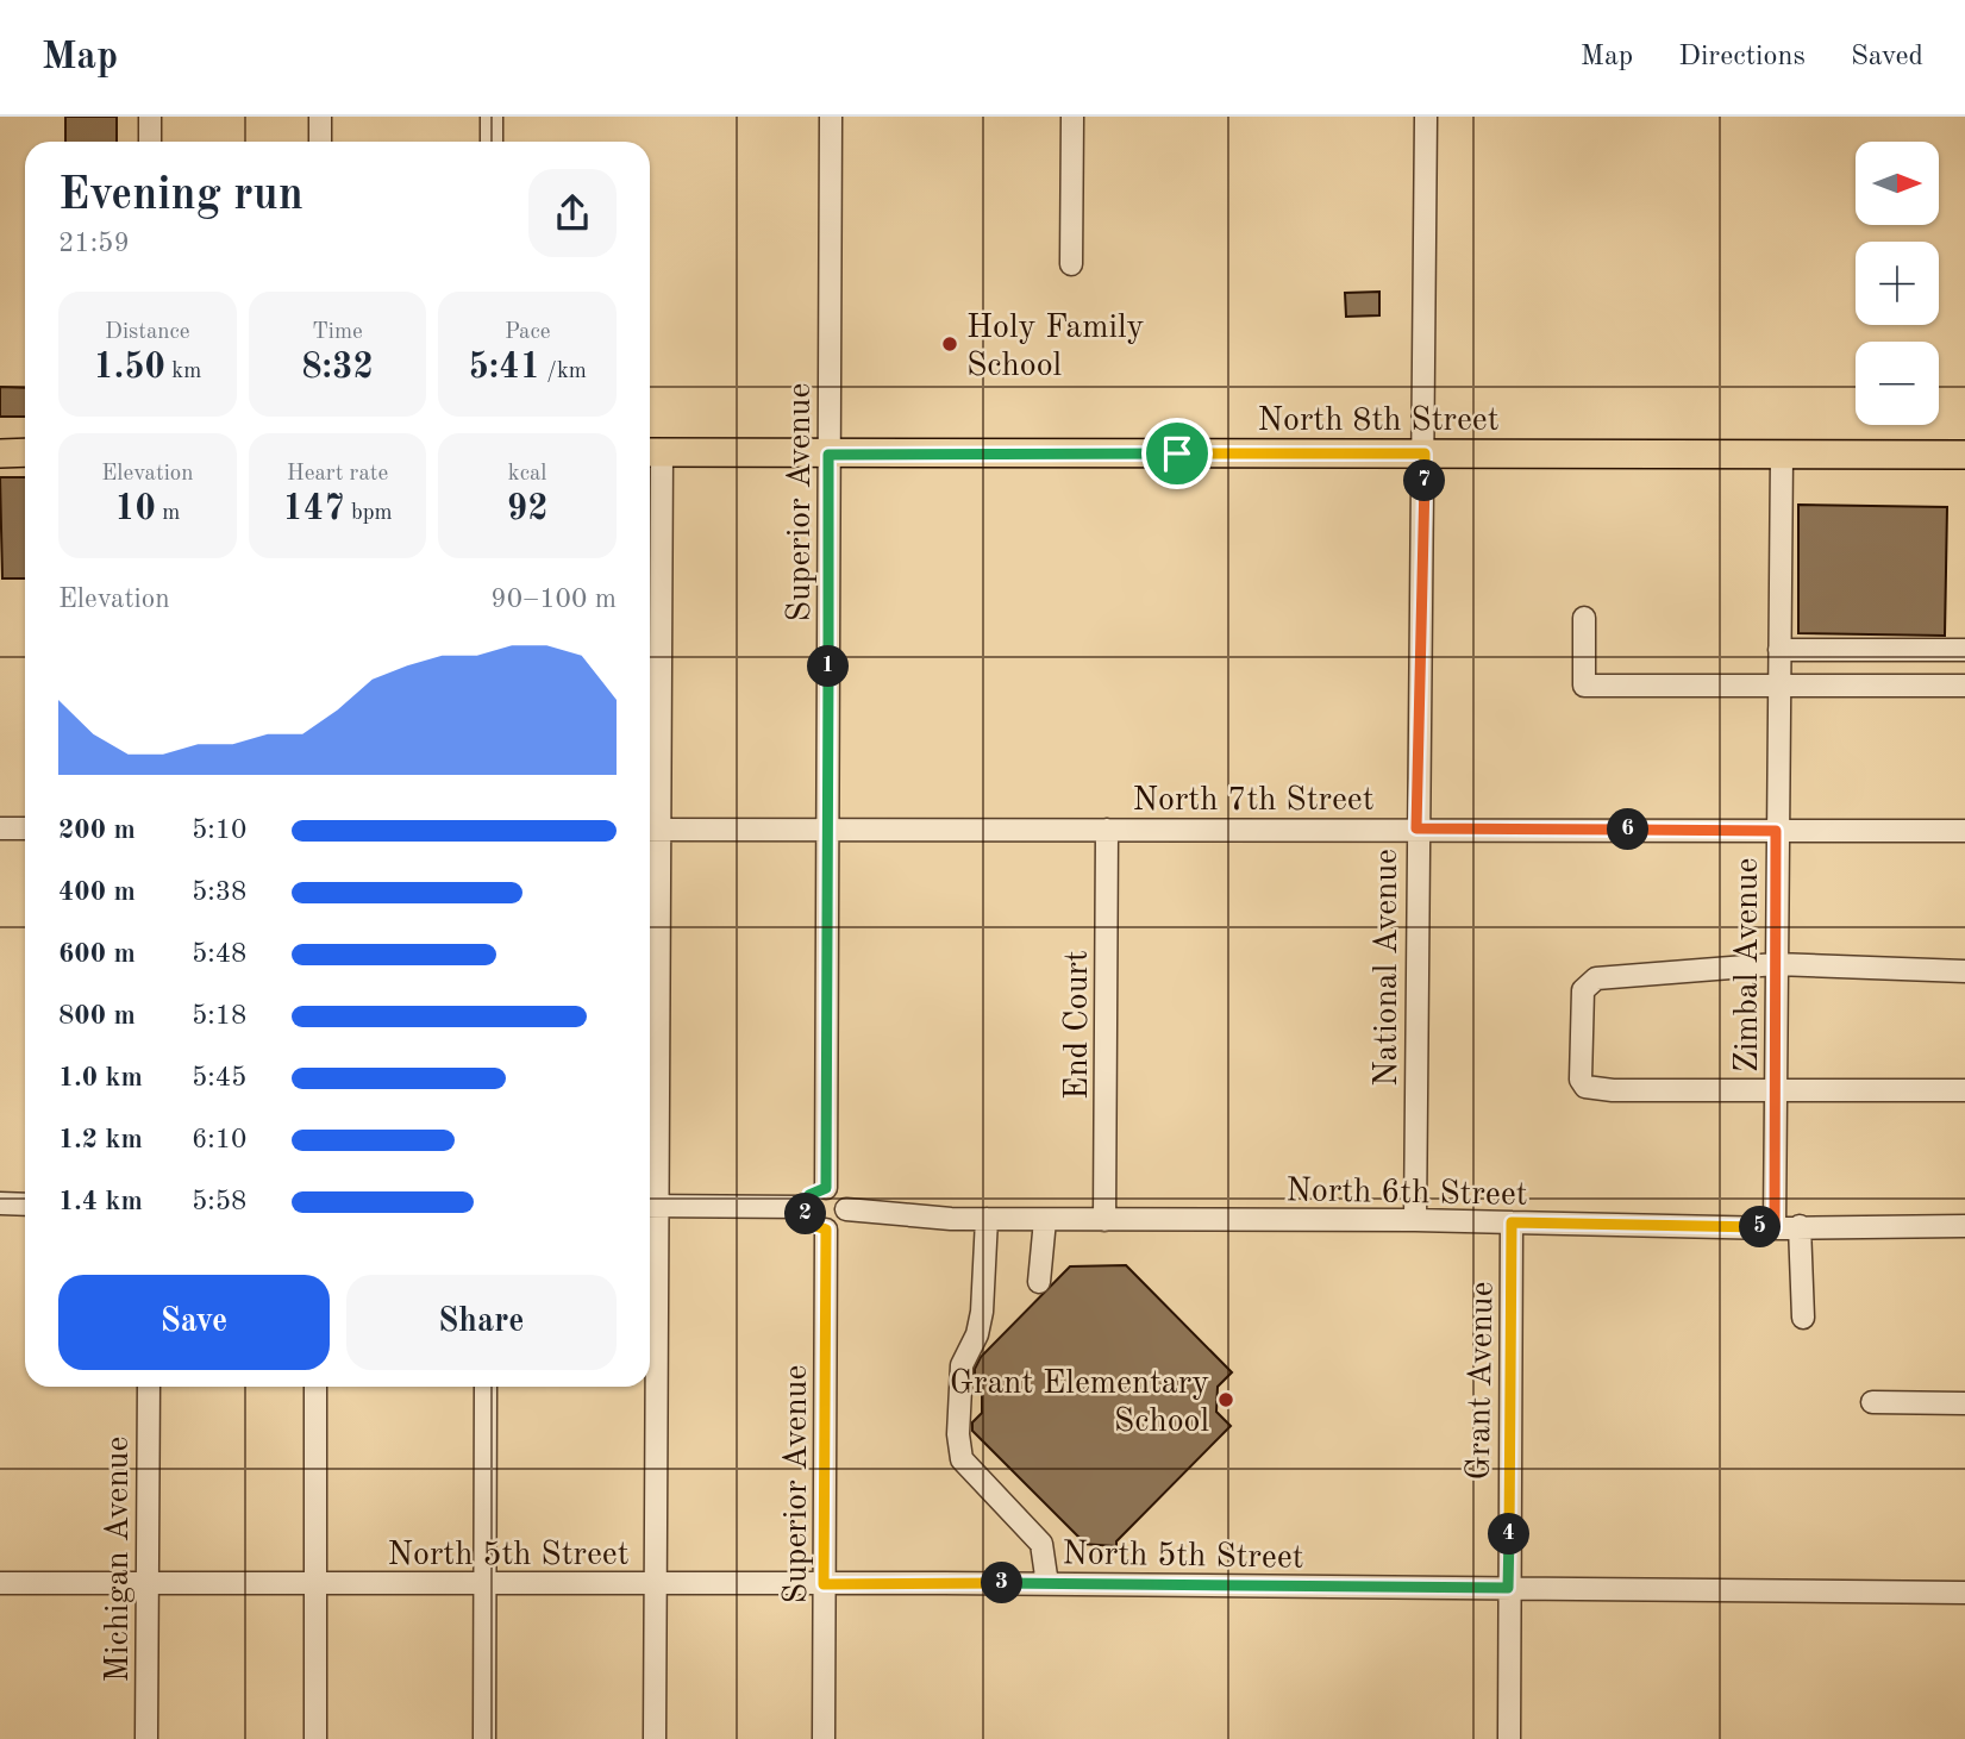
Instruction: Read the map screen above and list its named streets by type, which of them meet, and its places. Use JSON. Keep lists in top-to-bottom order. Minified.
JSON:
{"streets":{"main road":["North 8th Street"],"street":["Superior Avenue","North 7th Street","Zimbal Avenue","National Avenue","End Court","North 6th Street","Grant Avenue","North 5th Street","Michigan Avenue"]},"crossings":[["North 8th Street","Superior Avenue"],["North 8th Street","Zimbal Avenue"],["North 8th Street","National Avenue"],["Superior Avenue","North 7th Street"],["Superior Avenue","North 6th Street"],["Superior Avenue","North 5th Street"],["North 7th Street","Zimbal Avenue"],["North 7th Street","National Avenue"],["North 7th Street","End Court"],["Zimbal Avenue","North 6th Street"],["National Avenue","North 6th Street"],["End Court","North 6th Street"],["North 6th Street","Grant Avenue"],["Grant Avenue","North 5th Street"],["North 5th Street","Michigan Avenue"]],"places":["Holy Family School","Grant Elementary School"],"north":"right","page":{"header":"Map","nav":["Map","Directions","Saved"],"map_buttons":["+","−"],"heading":["Evening run","21:59"],"stats":[["Distance","1.50 km"],["Time","8:32"],["Pace","5:41 /km"],["Elevation","10 m"],["Heart rate","147 bpm"],["kcal","92"]],"pins":["7","1","6","2","5","4","3"],"chart":["Elevation","90–100 m"],"list":[{"name":"200 m","note":"5:10"},{"name":"400 m","note":"5:38"},{"name":"600 m","note":"5:48"},{"name":"800 m","note":"5:18"},{"name":"1.0 km","note":"5:45"},{"name":"1.2 km","note":"6:10"},{"name":"1.4 km","note":"5:58"}],"buttons":["Save","Share"]}}
